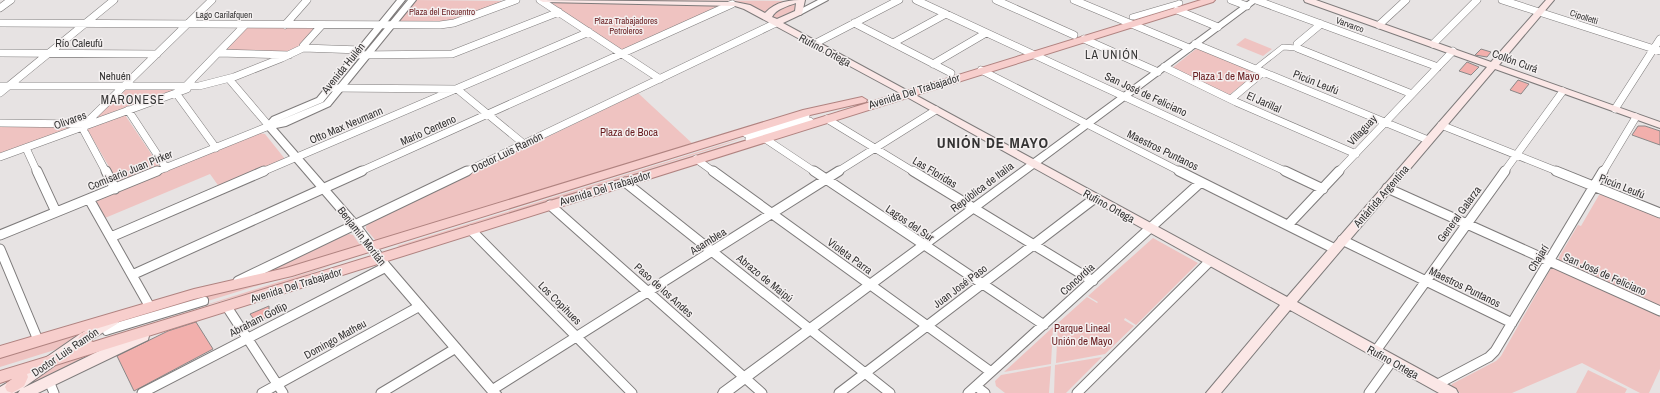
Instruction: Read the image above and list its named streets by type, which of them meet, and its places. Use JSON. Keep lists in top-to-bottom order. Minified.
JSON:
{"streets":{"main road":["Rufino Ortega","Collón Curá","Avenida Del Trabajador","Doctor Luis Ramón","Antártida Argentina"],"street":["Lago Carilafquen","Cipolletti","Varvarco","Río Caleufú","Avenida Huilén","Nehuén","Picún Leufú","San José de Feliciano","El Jarillal","Olivares","Otto Max Neumann","Mario Centeno","Villaguay","Maestros Puntanos","Comisario Juan Pirker","Las Floridas","República de Italia","General Galarza","Lagos del Sur","Benjamín Moritán","Asamblea","Violeta Parra","Chajarí","Abrazo de Maipú","Concordia","Juan José Paso","Paso de los Andes","Los Copihues","Abraham Gotlip","Domingo Matheu"]},"crossings":[["Lago Carilafquen","Avenida Huilén"],["Cipolletti","Antártida Argentina"],["Varvarco","Villaguay"],["Varvarco","República de Italia"],["Rufino Ortega","Avenida Del Trabajador"],["Rufino Ortega","Mario Centeno"],["Rufino Ortega","Doctor Luis Ramón"],["Rufino Ortega","República de Italia"],["Rufino Ortega","Antártida Argentina"],["Rufino Ortega","General Galarza"],["Rufino Ortega","Asamblea"],["Rufino Ortega","Chajarí"],["Rufino Ortega","Concordia"],["Rufino Ortega","Juan José Paso"],["Collón Curá","Villaguay"],["Collón Curá","Antártida Argentina"],["Collón Curá","General Galarza"],["Collón Curá","Chajarí"],["Avenida Huilén","Comisario Juan Pirker"],["Avenida Huilén","Benjamín Moritán"],["Nehuén","Olivares"],["Nehuén","Benjamín Moritán"],["Picún Leufú","Avenida Del Trabajador"],["Picún Leufú","Villaguay"],["Picún Leufú","República de Italia"],["Picún Leufú","Antártida Argentina"],["Picún Leufú","General Galarza"],["Picún Leufú","Chajarí"],["Avenida Del Trabajador","San José de Feliciano"],["Avenida Del Trabajador","El Jarillal"],["Avenida Del Trabajador","Maestros Puntanos"],["Avenida Del Trabajador","Doctor Luis Ramón"],["Avenida Del Trabajador","Las Floridas"],["Avenida Del Trabajador","Lagos del Sur"],["Avenida Del Trabajador","Benjamín Moritán"],["Avenida Del Trabajador","Violeta Parra"],["Avenida Del Trabajador","Abrazo de Maipú"],["Avenida Del Trabajador","Paso de los Andes"],["Avenida Del Trabajador","Los Copihues"],["Avenida Del Trabajador","Abraham Gotlip"],["San José de Feliciano","Villaguay"],["San José de Feliciano","República de Italia"],["San José de Feliciano","Antártida Argentina"],["San José de Feliciano","General Galarza"],["San José de Feliciano","Chajarí"],["El Jarillal","Villaguay"],["El Jarillal","República de Italia"],["Otto Max Neumann","Benjamín Moritán"],["Mario Centeno","Benjamín Moritán"],["Villaguay","Maestros Puntanos"],["Maestros Puntanos","República de Italia"],["Maestros Puntanos","Antártida Argentina"],["Maestros Puntanos","General Galarza"],["Maestros Puntanos","Chajarí"],["Maestros Puntanos","Concordia"],["Doctor Luis Ramón","Benjamín Moritán"],["Comisario Juan Pirker","Benjamín Moritán"],["Las Floridas","República de Italia"],["Las Floridas","Asamblea"],["Las Floridas","Concordia"],["Las Floridas","Juan José Paso"],["República de Italia","Lagos del Sur"],["República de Italia","Violeta Parra"],["República de Italia","Abrazo de Maipú"],["República de Italia","Paso de los Andes"],["Lagos del Sur","Asamblea"],["Lagos del Sur","Concordia"],["Lagos del Sur","Juan José Paso"],["Benjamín Moritán","Asamblea"],["Benjamín Moritán","Abraham Gotlip"],["Benjamín Moritán","Domingo Matheu"],["Asamblea","Violeta Parra"],["Asamblea","Abrazo de Maipú"],["Asamblea","Paso de los Andes"],["Asamblea","Los Copihues"],["Violeta Parra","Concordia"],["Violeta Parra","Juan José Paso"],["Abrazo de Maipú","Juan José Paso"]],"districts":["LA UNIÓN","MARONESE","UNIÓN DE MAYO"],"parks":["Plaza del Encuentro","Plaza Trabajadores Petroleros","Plaza 1 de Mayo","Plaza de Boca","Parque Lineal Unión de Mayo"]}
